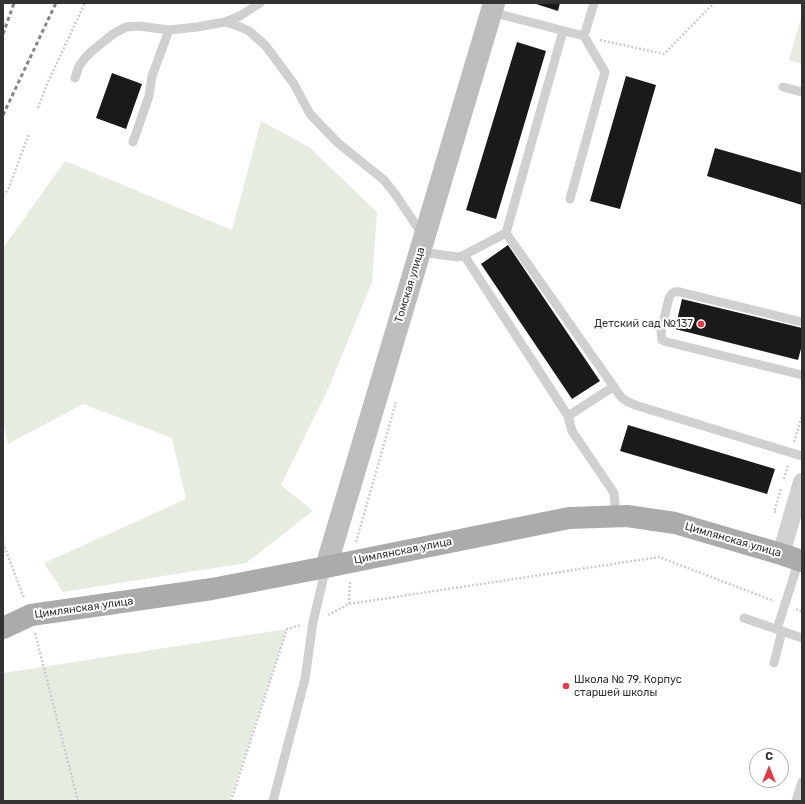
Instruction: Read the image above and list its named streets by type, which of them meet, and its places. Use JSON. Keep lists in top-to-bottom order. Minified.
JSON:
{"streets":{"main road":["Цимлянская улица"],"street":["Томская улица"]},"crossings":[["Томская улица","Цимлянская улица"]],"places":["Детский сад №137","Школа № 79. Корпус старшей школы"],"north":"top"}
